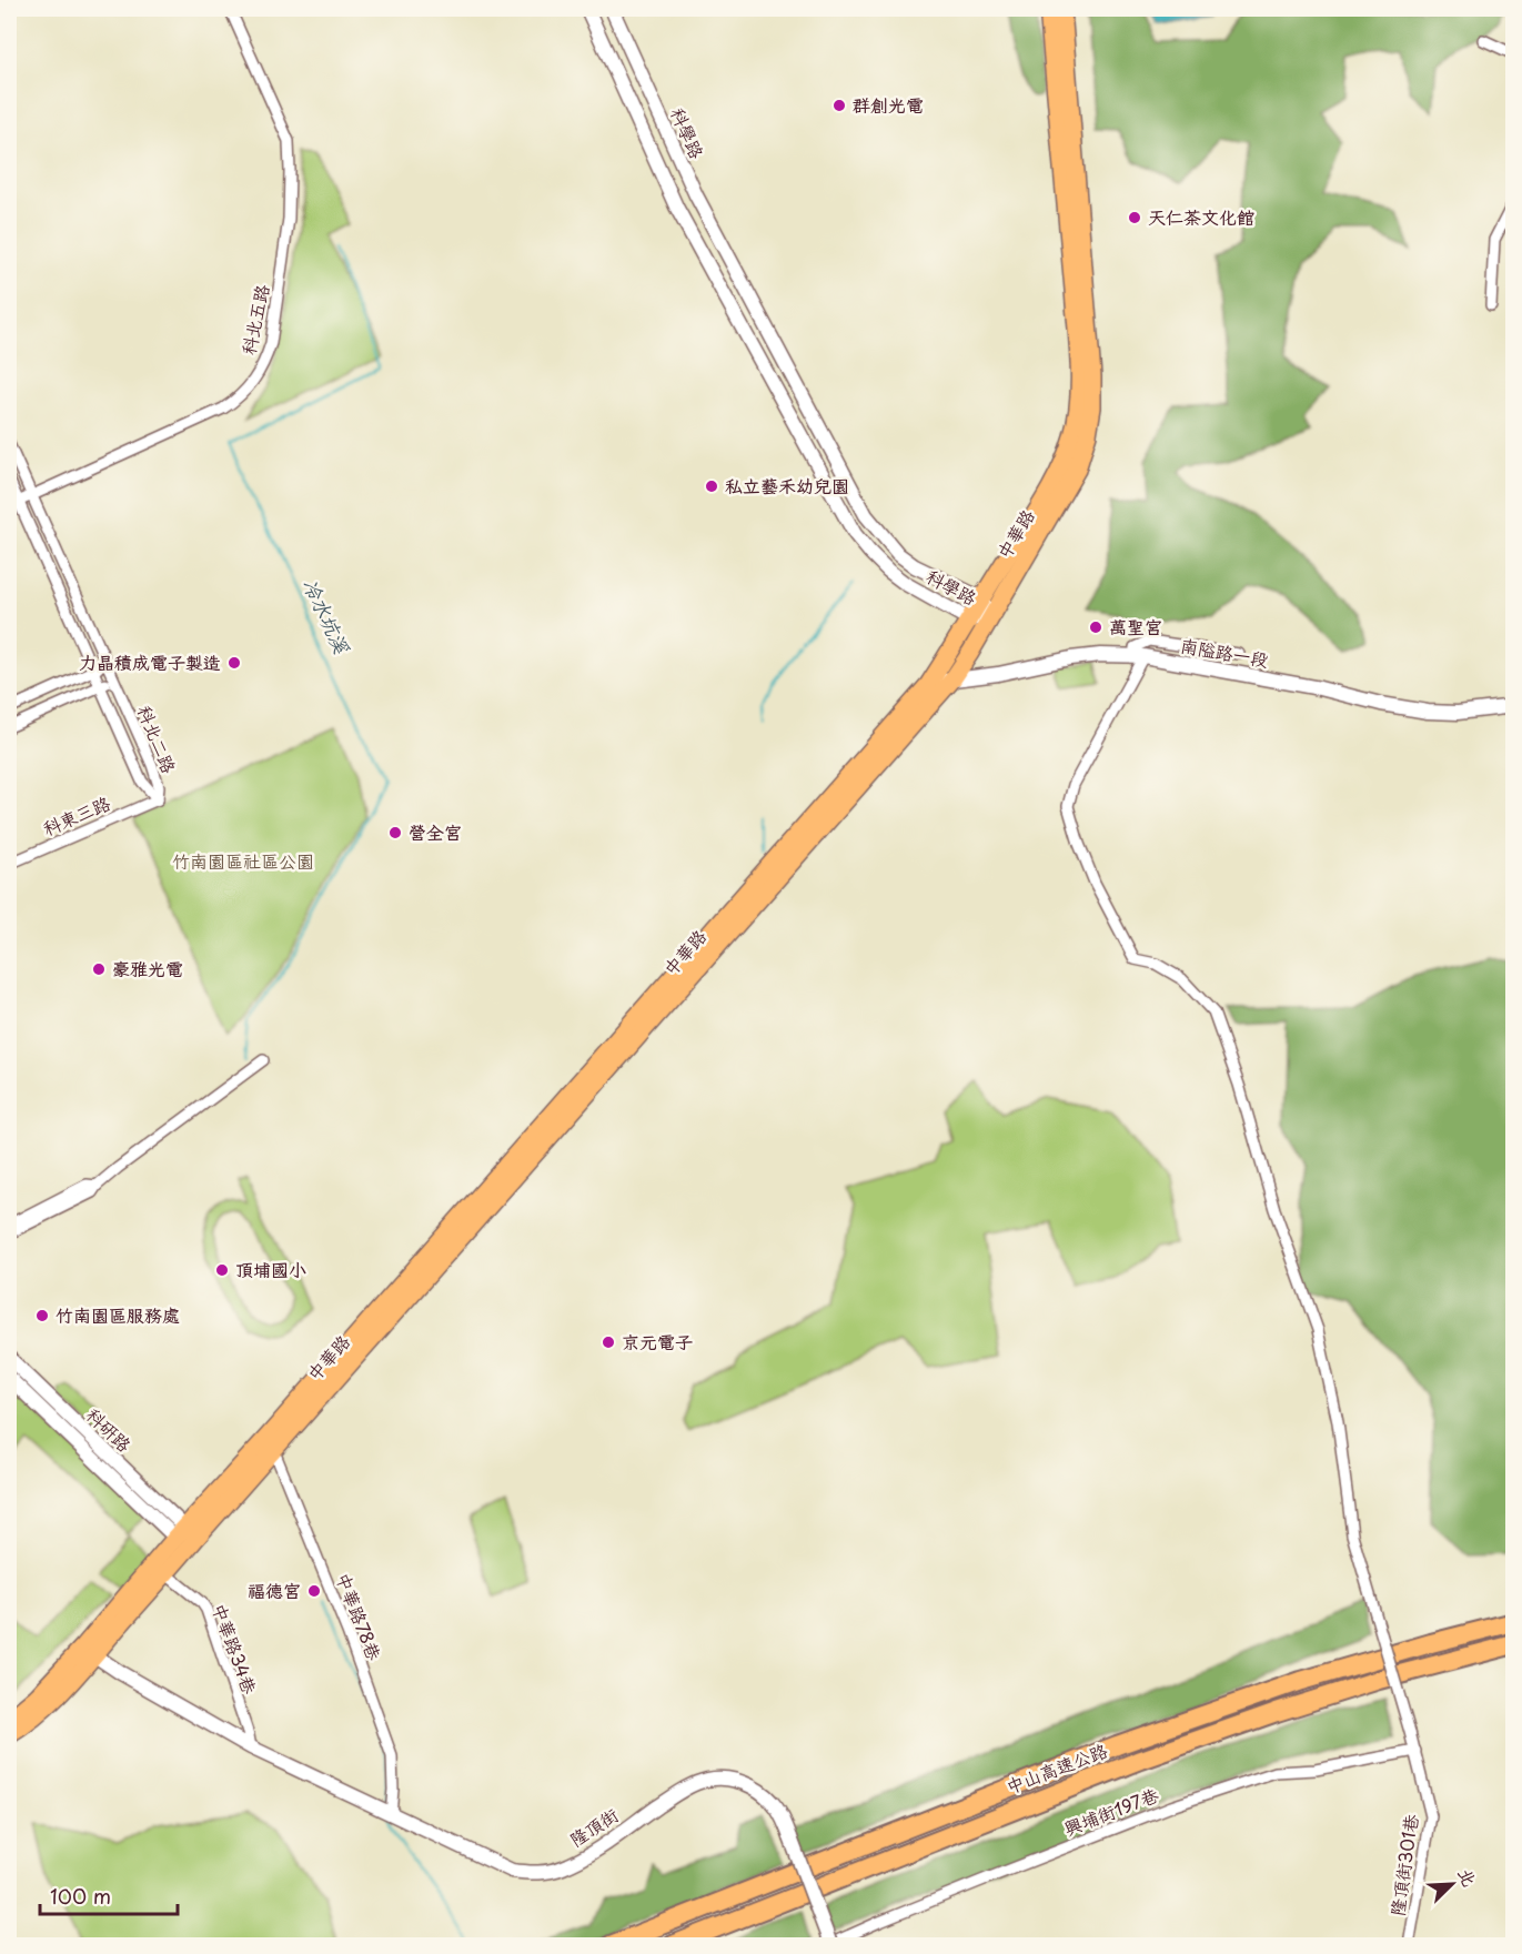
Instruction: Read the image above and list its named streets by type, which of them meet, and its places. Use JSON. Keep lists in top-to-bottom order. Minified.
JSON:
{"streets":{"highway":["中山高速公路"],"main road":["中華路"],"street":["科學路","科北五路","南隘路一段","科北二路","科東三路","科研路","中華路78巷","中華路34巷","興埔街197巷","隆頂街","隆頂街301巷"]},"crossings":[["科學路","中華路"],["科北五路","科北二路"],["中華路","南隘路一段"],["中華路","科研路"],["中華路","中華路78巷"],["中華路","中華路34巷"],["中華路","隆頂街"],["南隘路一段","隆頂街301巷"],["科北二路","科東三路"],["中華路78巷","隆頂街"],["中華路34巷","隆頂街"],["興埔街197巷","隆頂街"],["興埔街197巷","隆頂街301巷"]],"water":["冷水坑溪"],"parks":["竹南園區社區公園"],"places":["群創光電","天仁茶文化館","私立藝禾幼兒園","萬聖宮","力晶積成電子製造","營全宮","豪雅光電","頂埔國小","竹南園區服務處","京元電子","福德宮"],"scale_bar":"100 m","north":"top right"}
